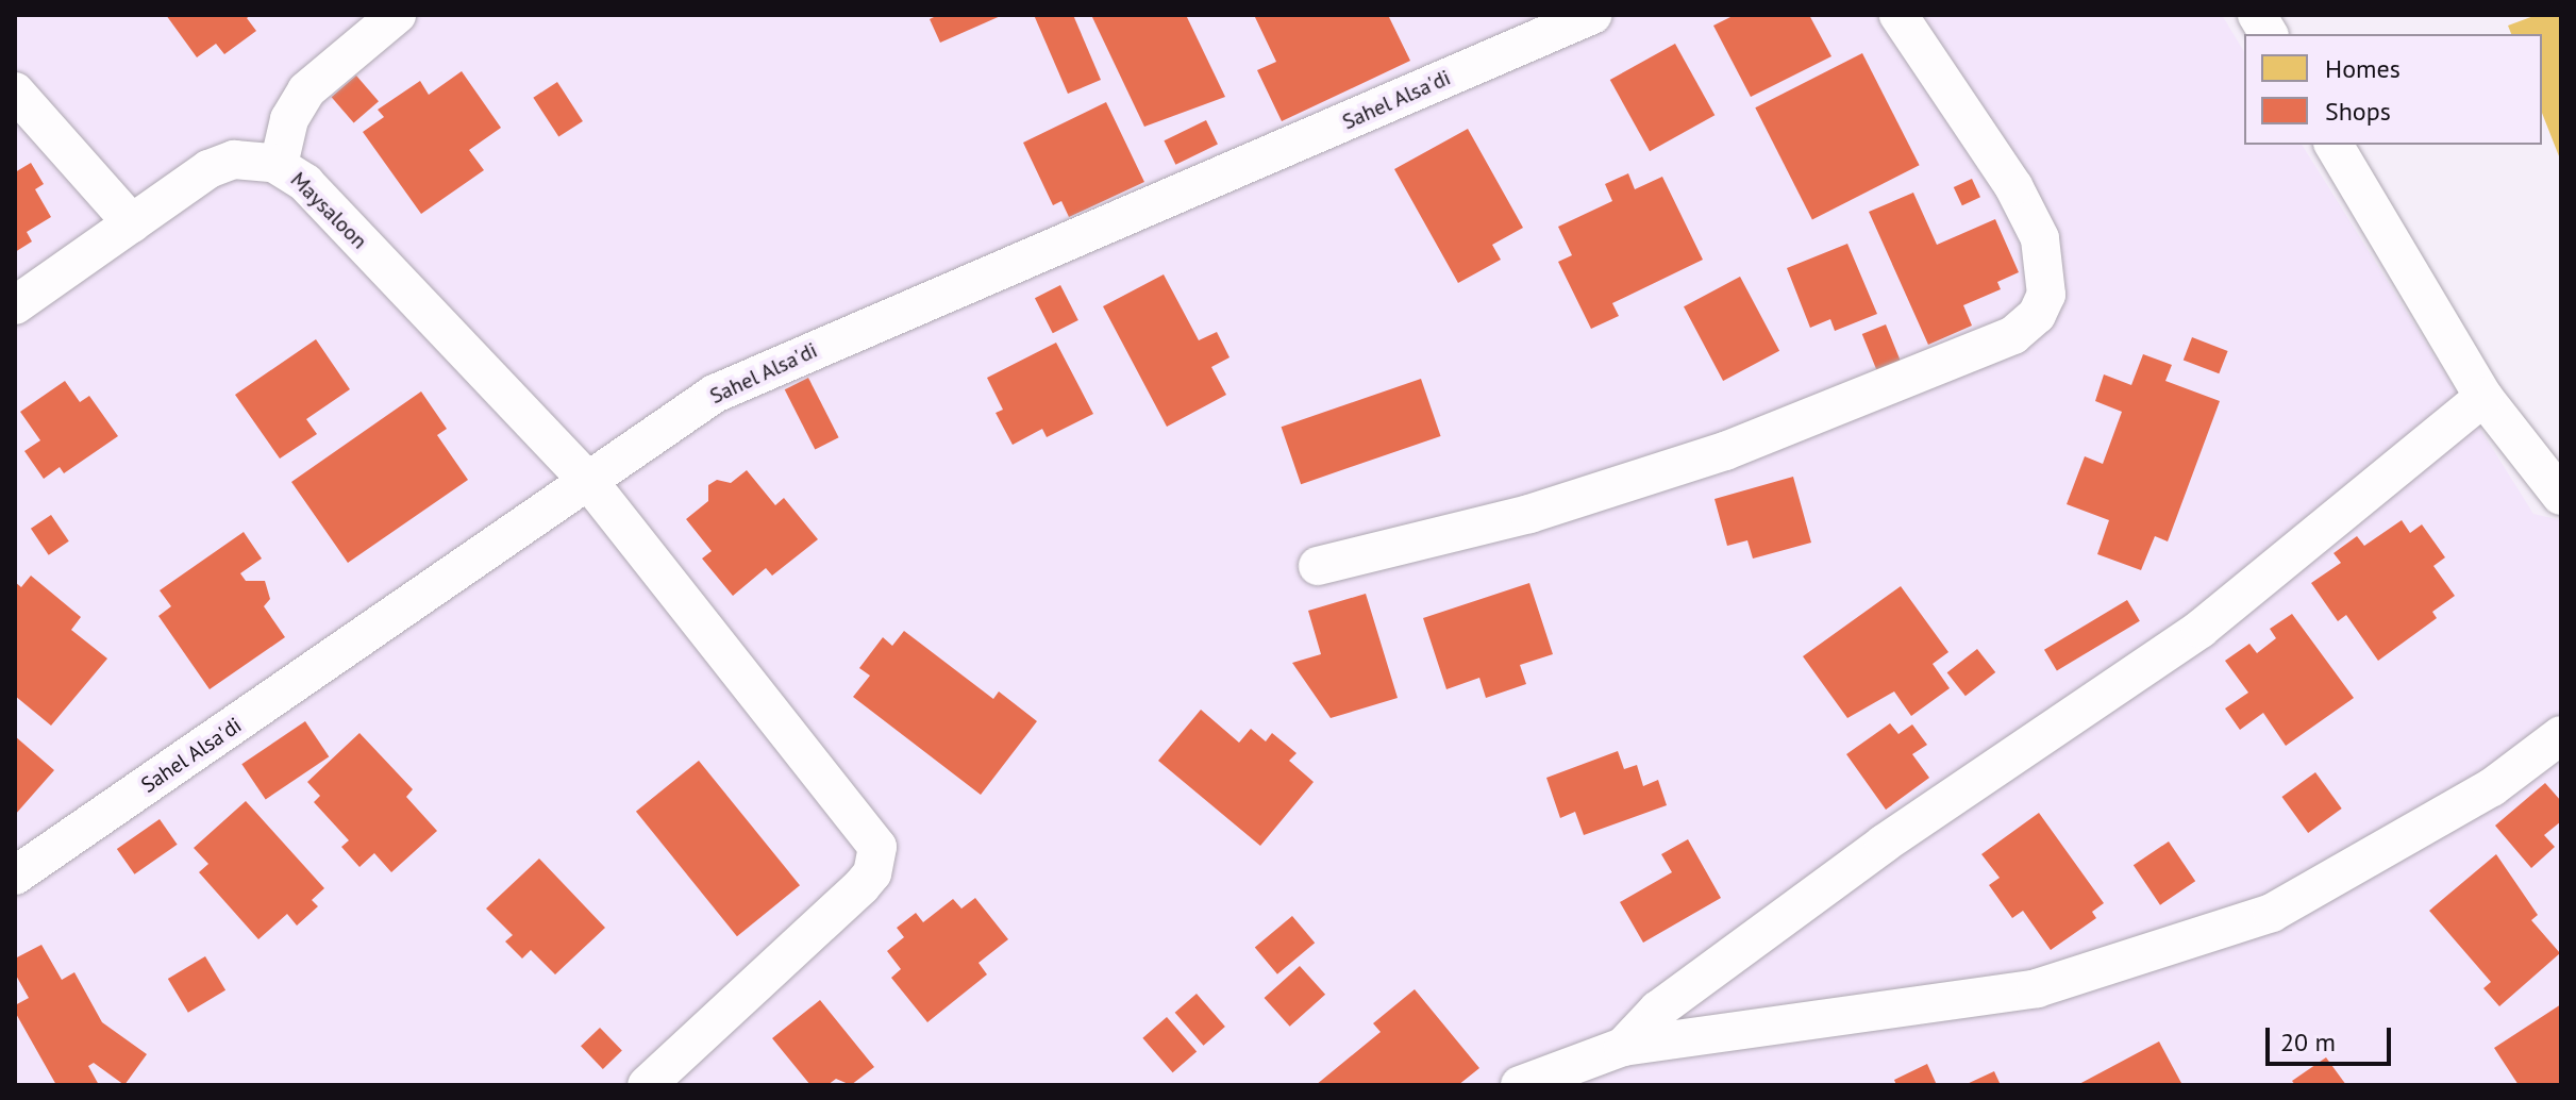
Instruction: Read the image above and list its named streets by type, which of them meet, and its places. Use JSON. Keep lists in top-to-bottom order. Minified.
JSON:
{"streets":{"street":["Sahel Alsa'di","Maysaloon"]},"crossings":[["Sahel Alsa'di","Maysaloon"]],"legend":["Homes","Shops"],"scale_bar":"20 m"}
